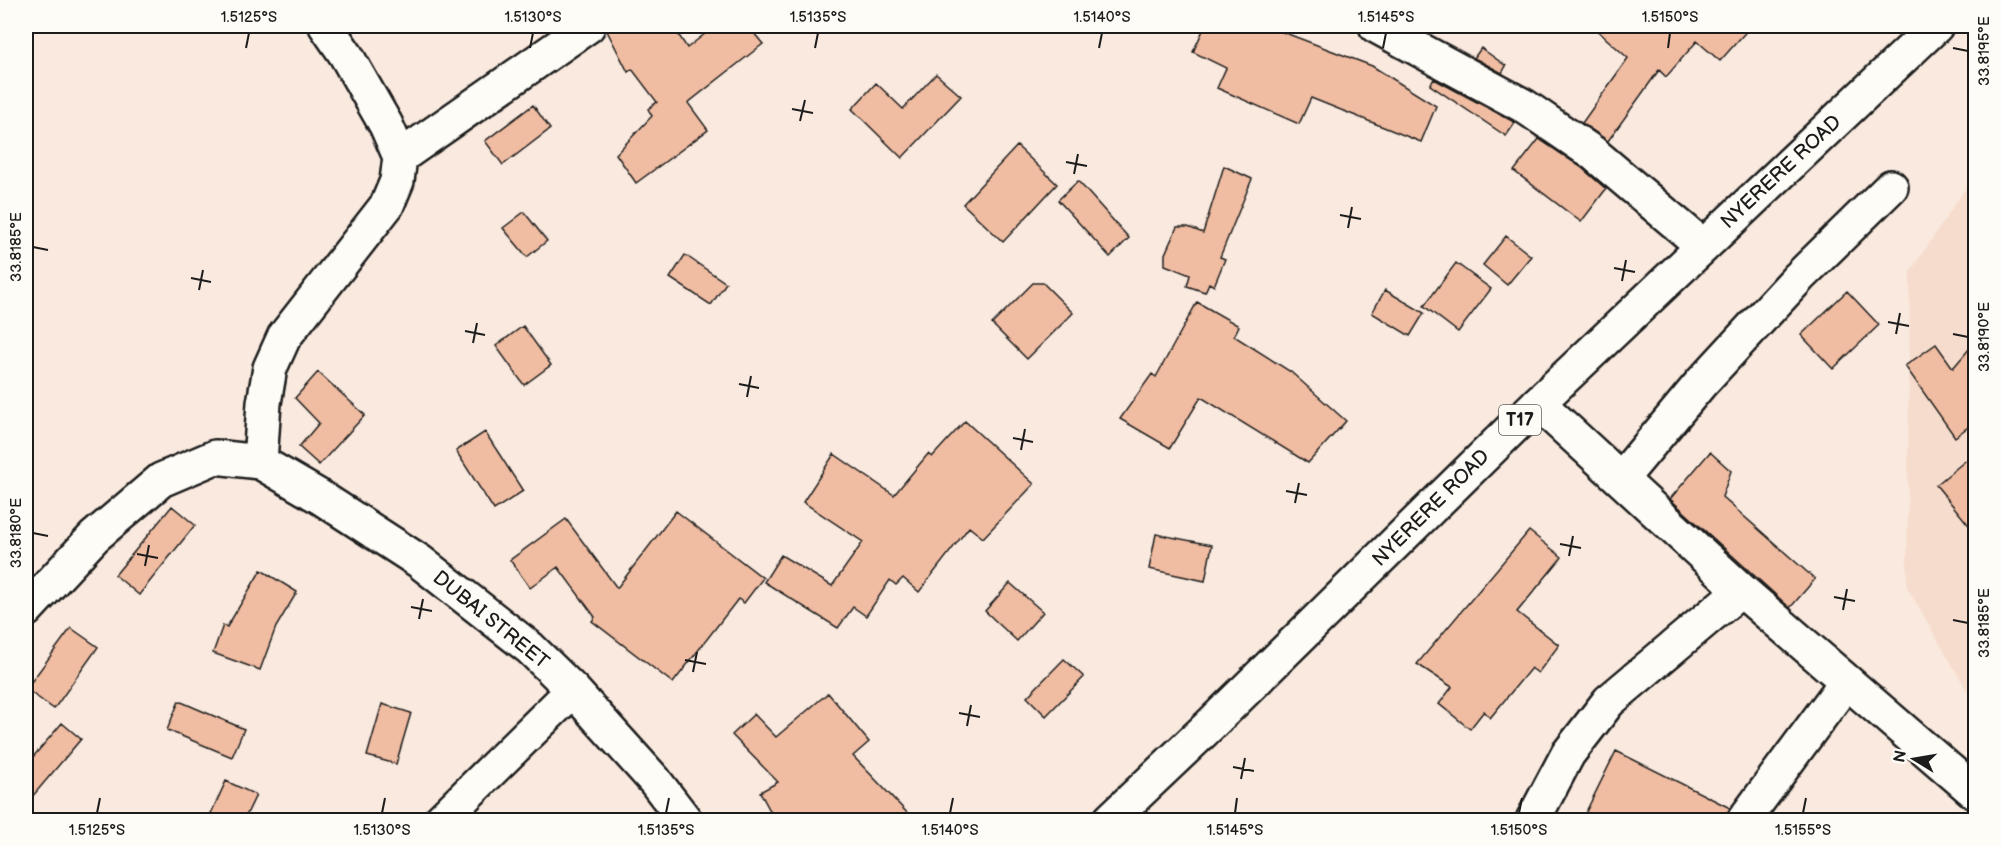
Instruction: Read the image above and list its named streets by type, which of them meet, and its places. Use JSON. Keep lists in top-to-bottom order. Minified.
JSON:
{"streets":{"street":["NYERERE ROAD","T17","DUBAI STREET"]},"north":"left","coordinates":["1.5125°S","1.5130°S","1.5135°S","1.5140°S","1.5145°S","1.5150°S","33.8195°E","33.8185°E","33.8190°E","33.8180°E","1.5155°S"]}
